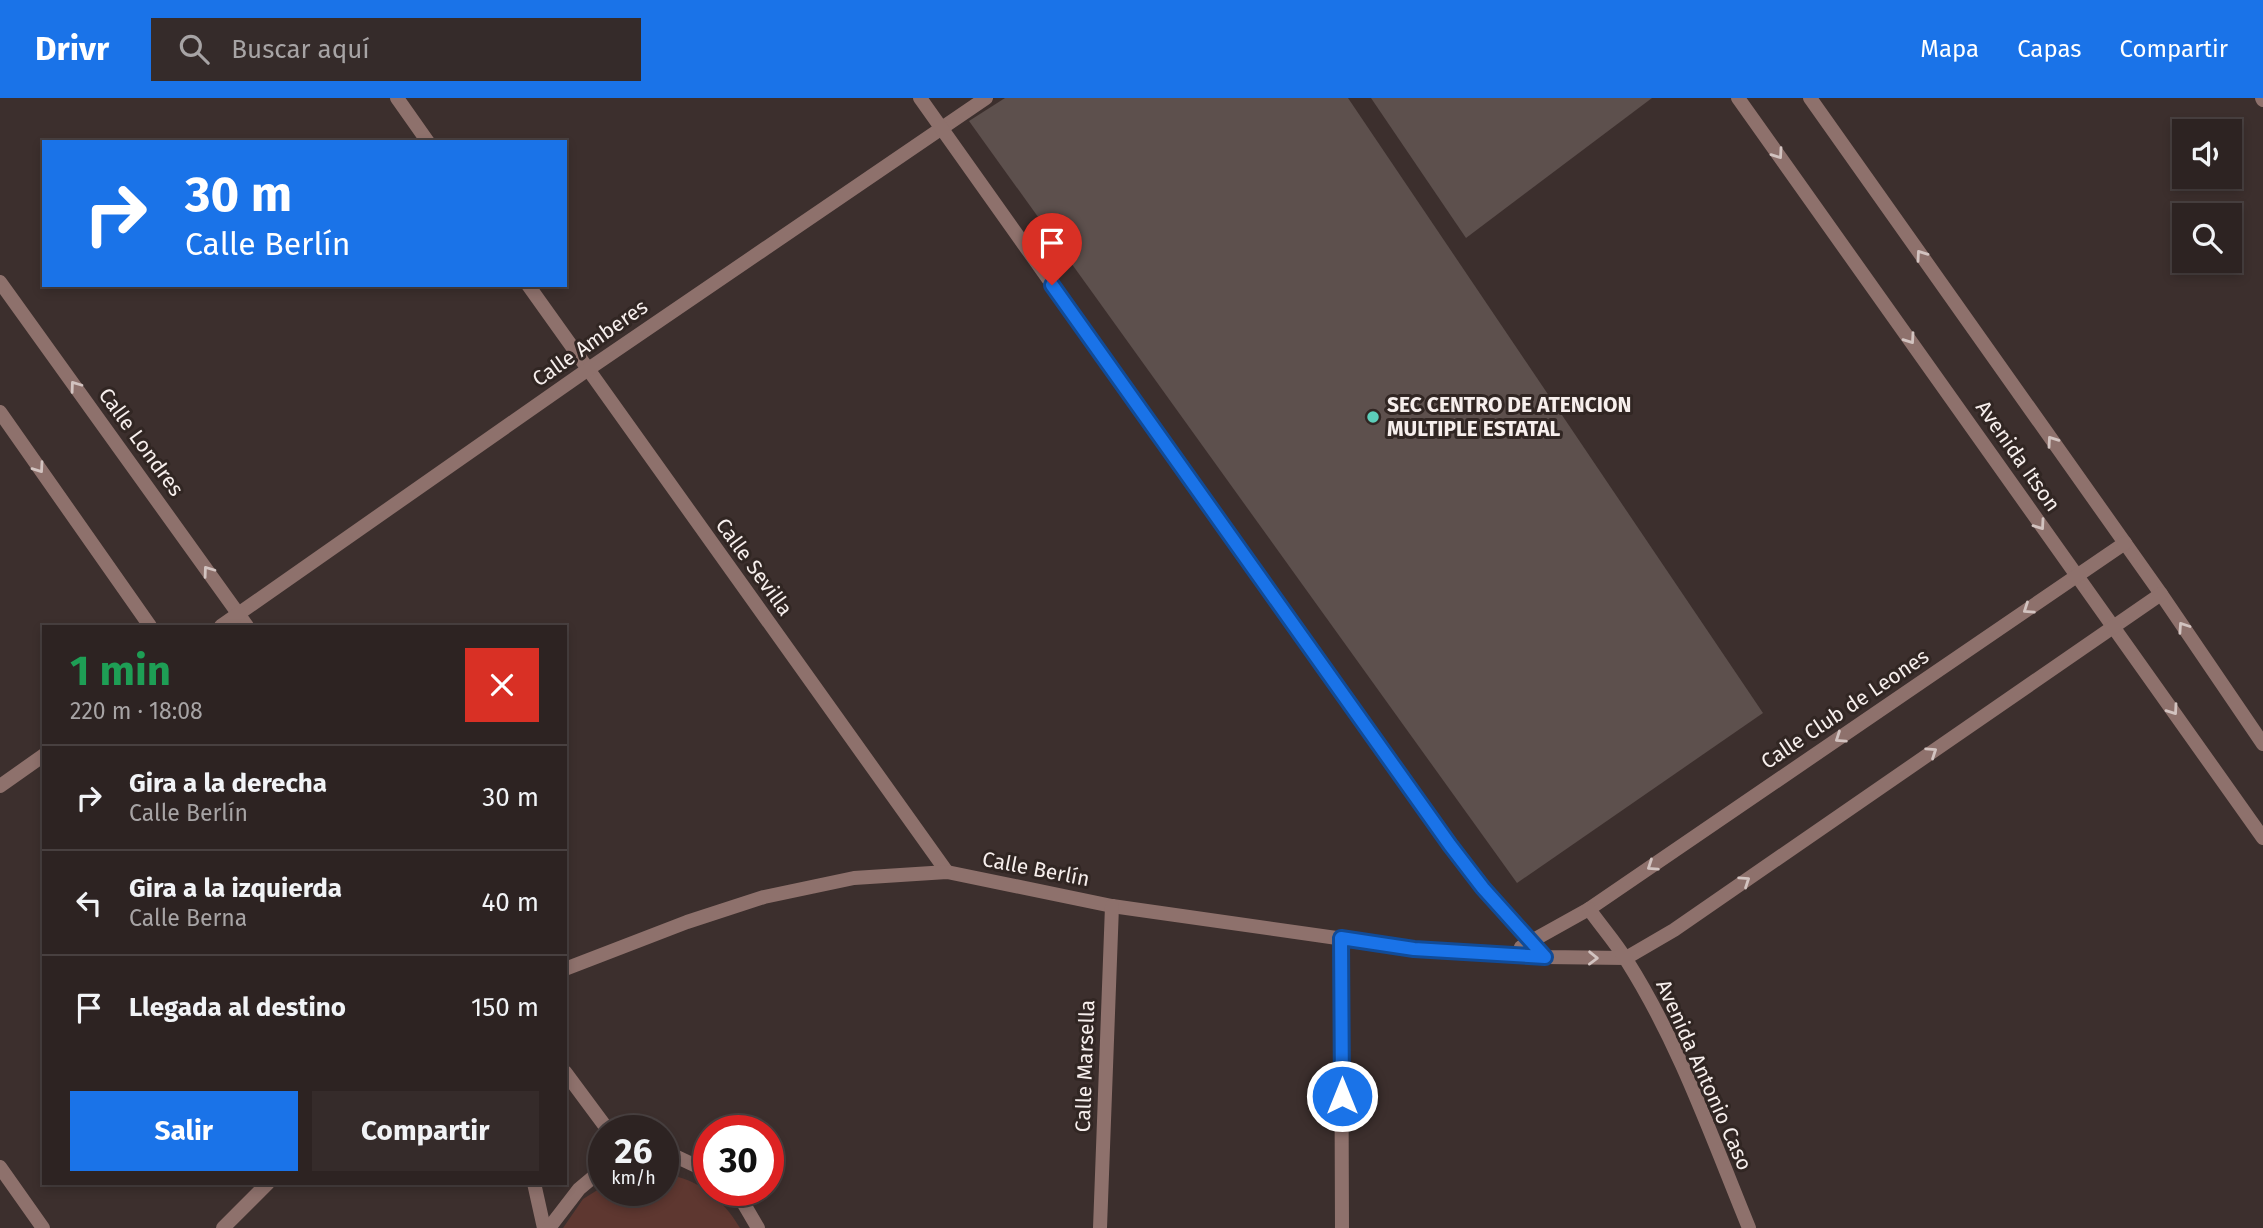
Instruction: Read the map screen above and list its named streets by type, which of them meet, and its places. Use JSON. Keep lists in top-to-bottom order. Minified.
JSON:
{"streets":{"street":["Calle Amberes","Calle Londres","Avenida Itson","Calle Sevilla","Calle Club de Leones","Calle Berlín","Calle Marsella","Avenida Antonio Caso"]},"crossings":[["Calle Amberes","Calle Londres"],["Calle Amberes","Calle Sevilla"],["Avenida Itson","Calle Club de Leones"],["Calle Sevilla","Calle Berlín"],["Calle Club de Leones","Avenida Antonio Caso"],["Calle Berlín","Calle Marsella"],["Calle Berlín","Avenida Antonio Caso"]],"places":["SEC CENTRO DE ATENCION MULTIPLE ESTATAL"],"page":{"header":"Drivr","search":"Buscar aquí","nav":["Mapa","Capas","Compartir"],"turn":["30 m","Calle Berlín"],"heading":["1 min","220 m · 18:08"],"list":[{"name":"Gira a la derecha","note":"Calle Berlín","value":"30 m"},{"name":"Gira a la izquierda","note":"Calle Berna","value":"40 m"},{"name":"Llegada al destino","value":"150 m"}],"buttons":["Salir","Compartir"],"speed":"26 km/h","limit":"30"}}
